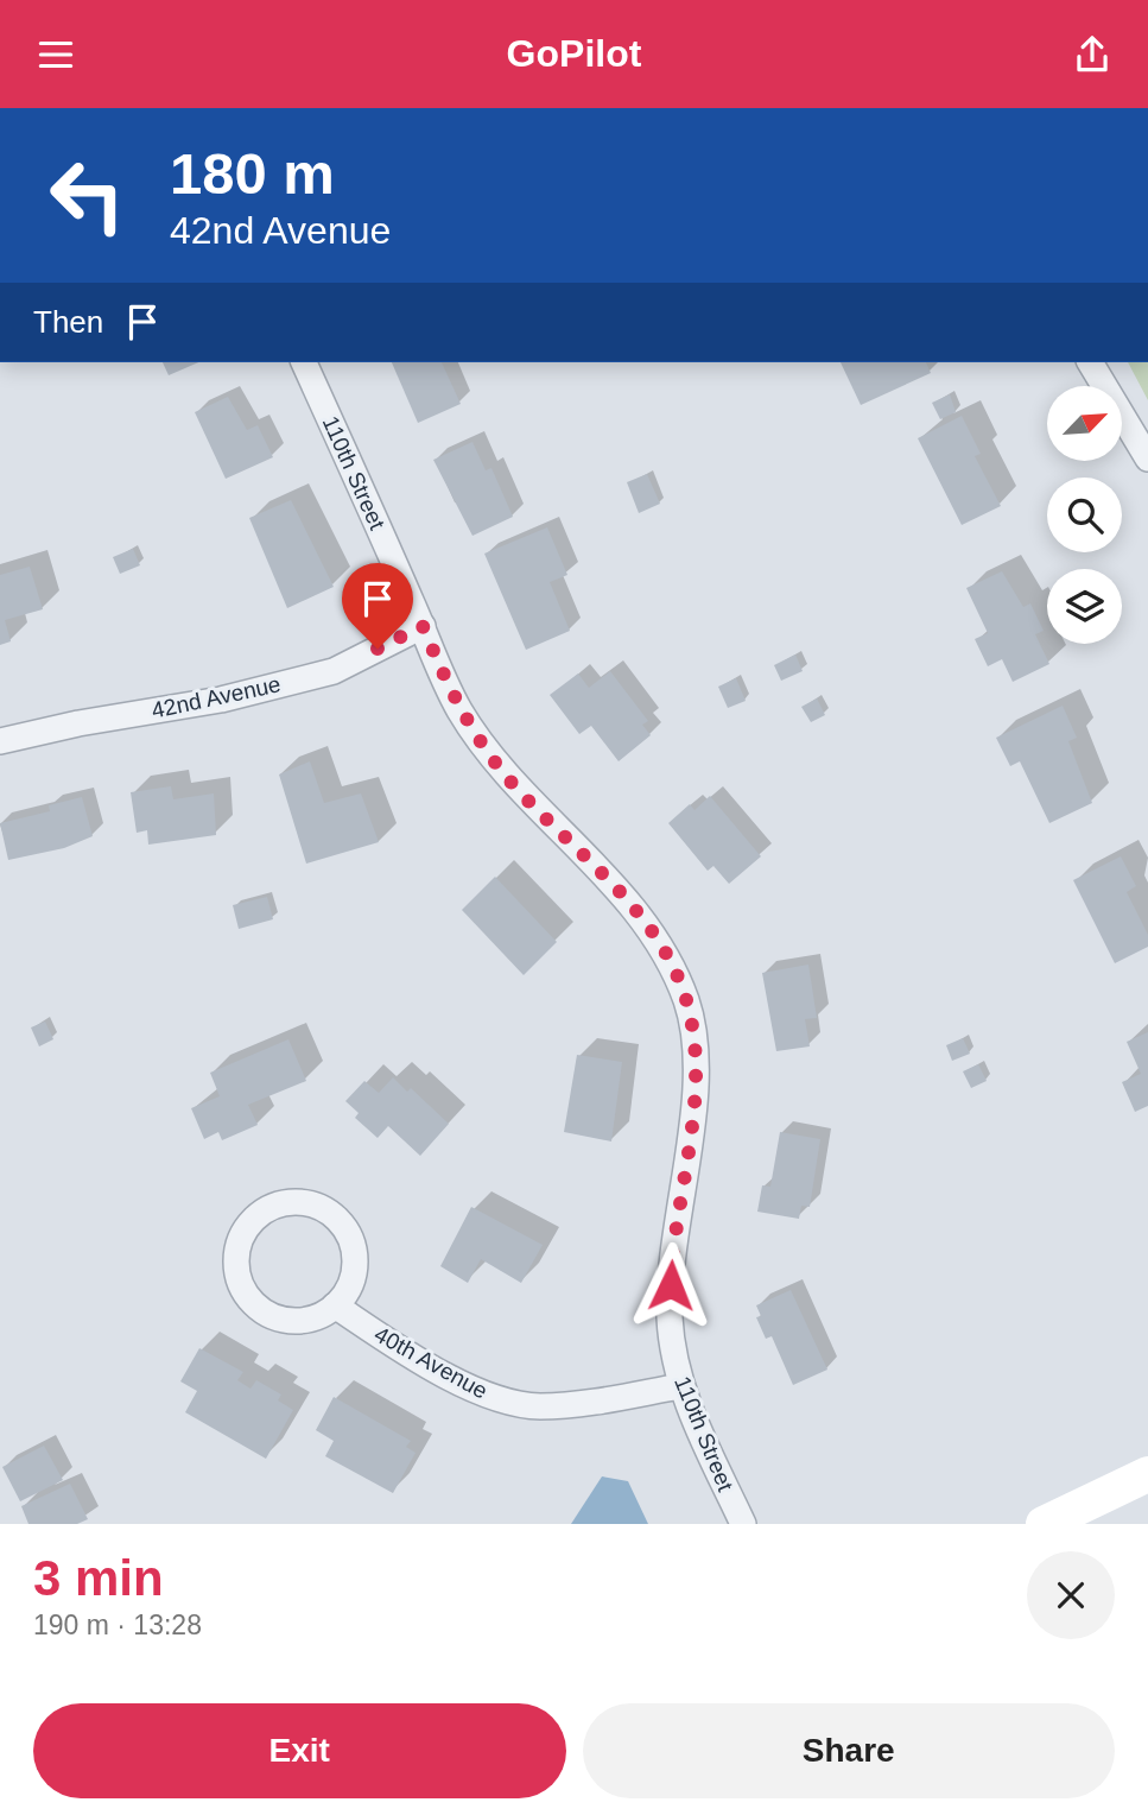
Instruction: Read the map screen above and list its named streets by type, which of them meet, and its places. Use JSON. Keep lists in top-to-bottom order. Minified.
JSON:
{"streets":{"street":["110th Street","42nd Avenue","40th Avenue"]},"crossings":[["110th Street","42nd Avenue"],["110th Street","40th Avenue"]],"north":"top right","page":{"header":"GoPilot","turn":["180 m","42nd Avenue"],"then":"Then","heading":["3 min","190 m · 13:28"],"buttons":["Exit","Share"]}}
